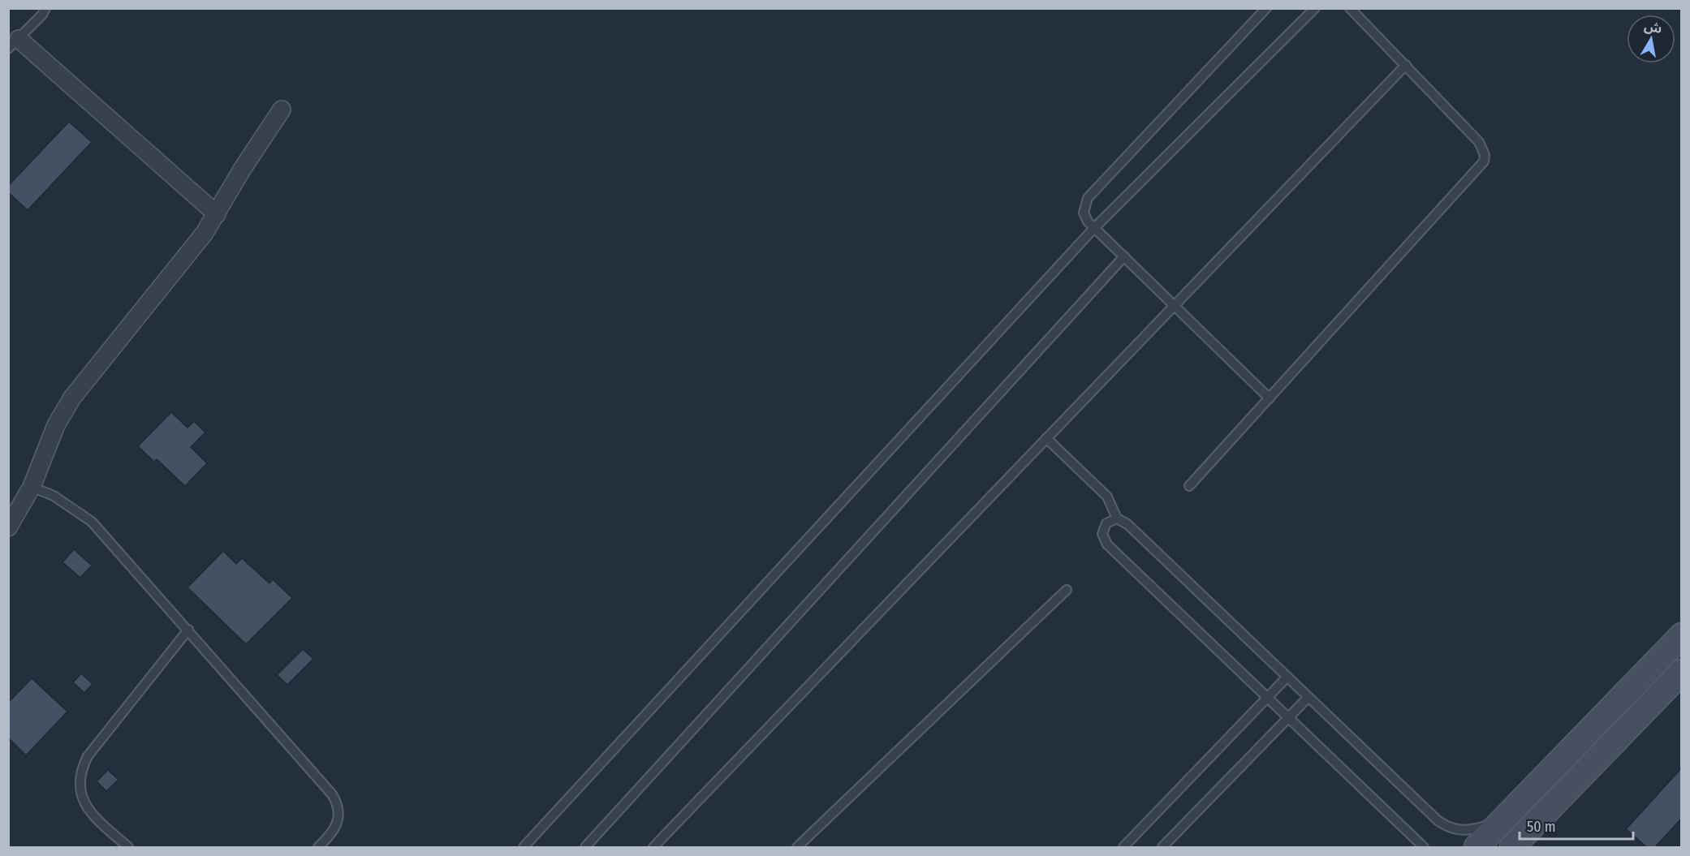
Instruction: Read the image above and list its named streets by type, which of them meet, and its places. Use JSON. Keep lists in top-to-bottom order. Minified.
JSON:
{"scale_bar":"50 m","north":"top"}
